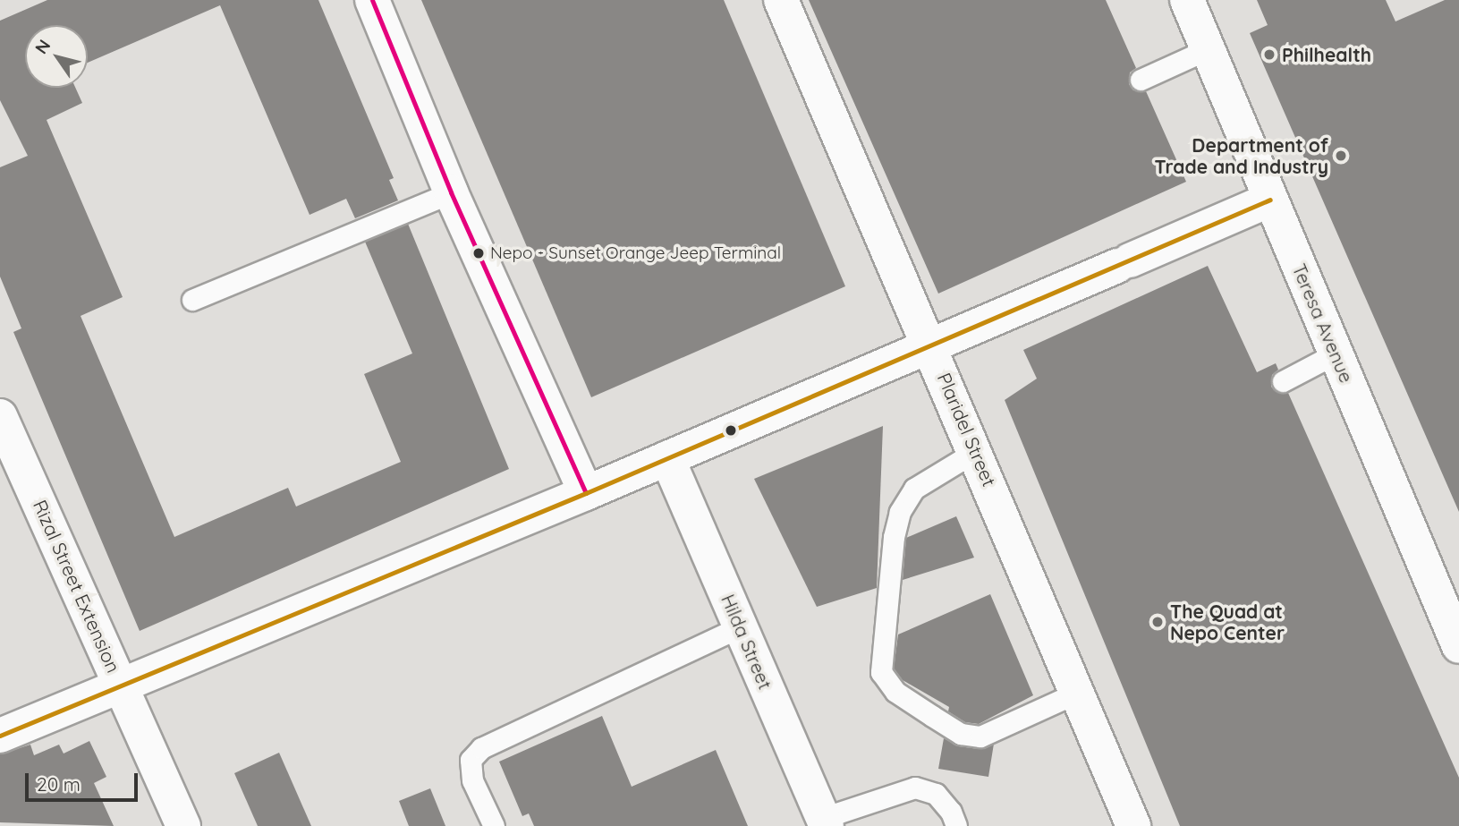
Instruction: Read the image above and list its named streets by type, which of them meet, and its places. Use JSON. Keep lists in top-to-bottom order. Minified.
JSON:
{"streets":{"street":["Teresa Avenue","Plaridel Street","Rizal Street Extension","Hilda Street"]},"places":["Philhealth","Department of Trade and Industry","Nepo - Sunset Orange Jeep Terminal","The Quad at Nepo Center"],"scale_bar":"20 m","north":"top left"}
